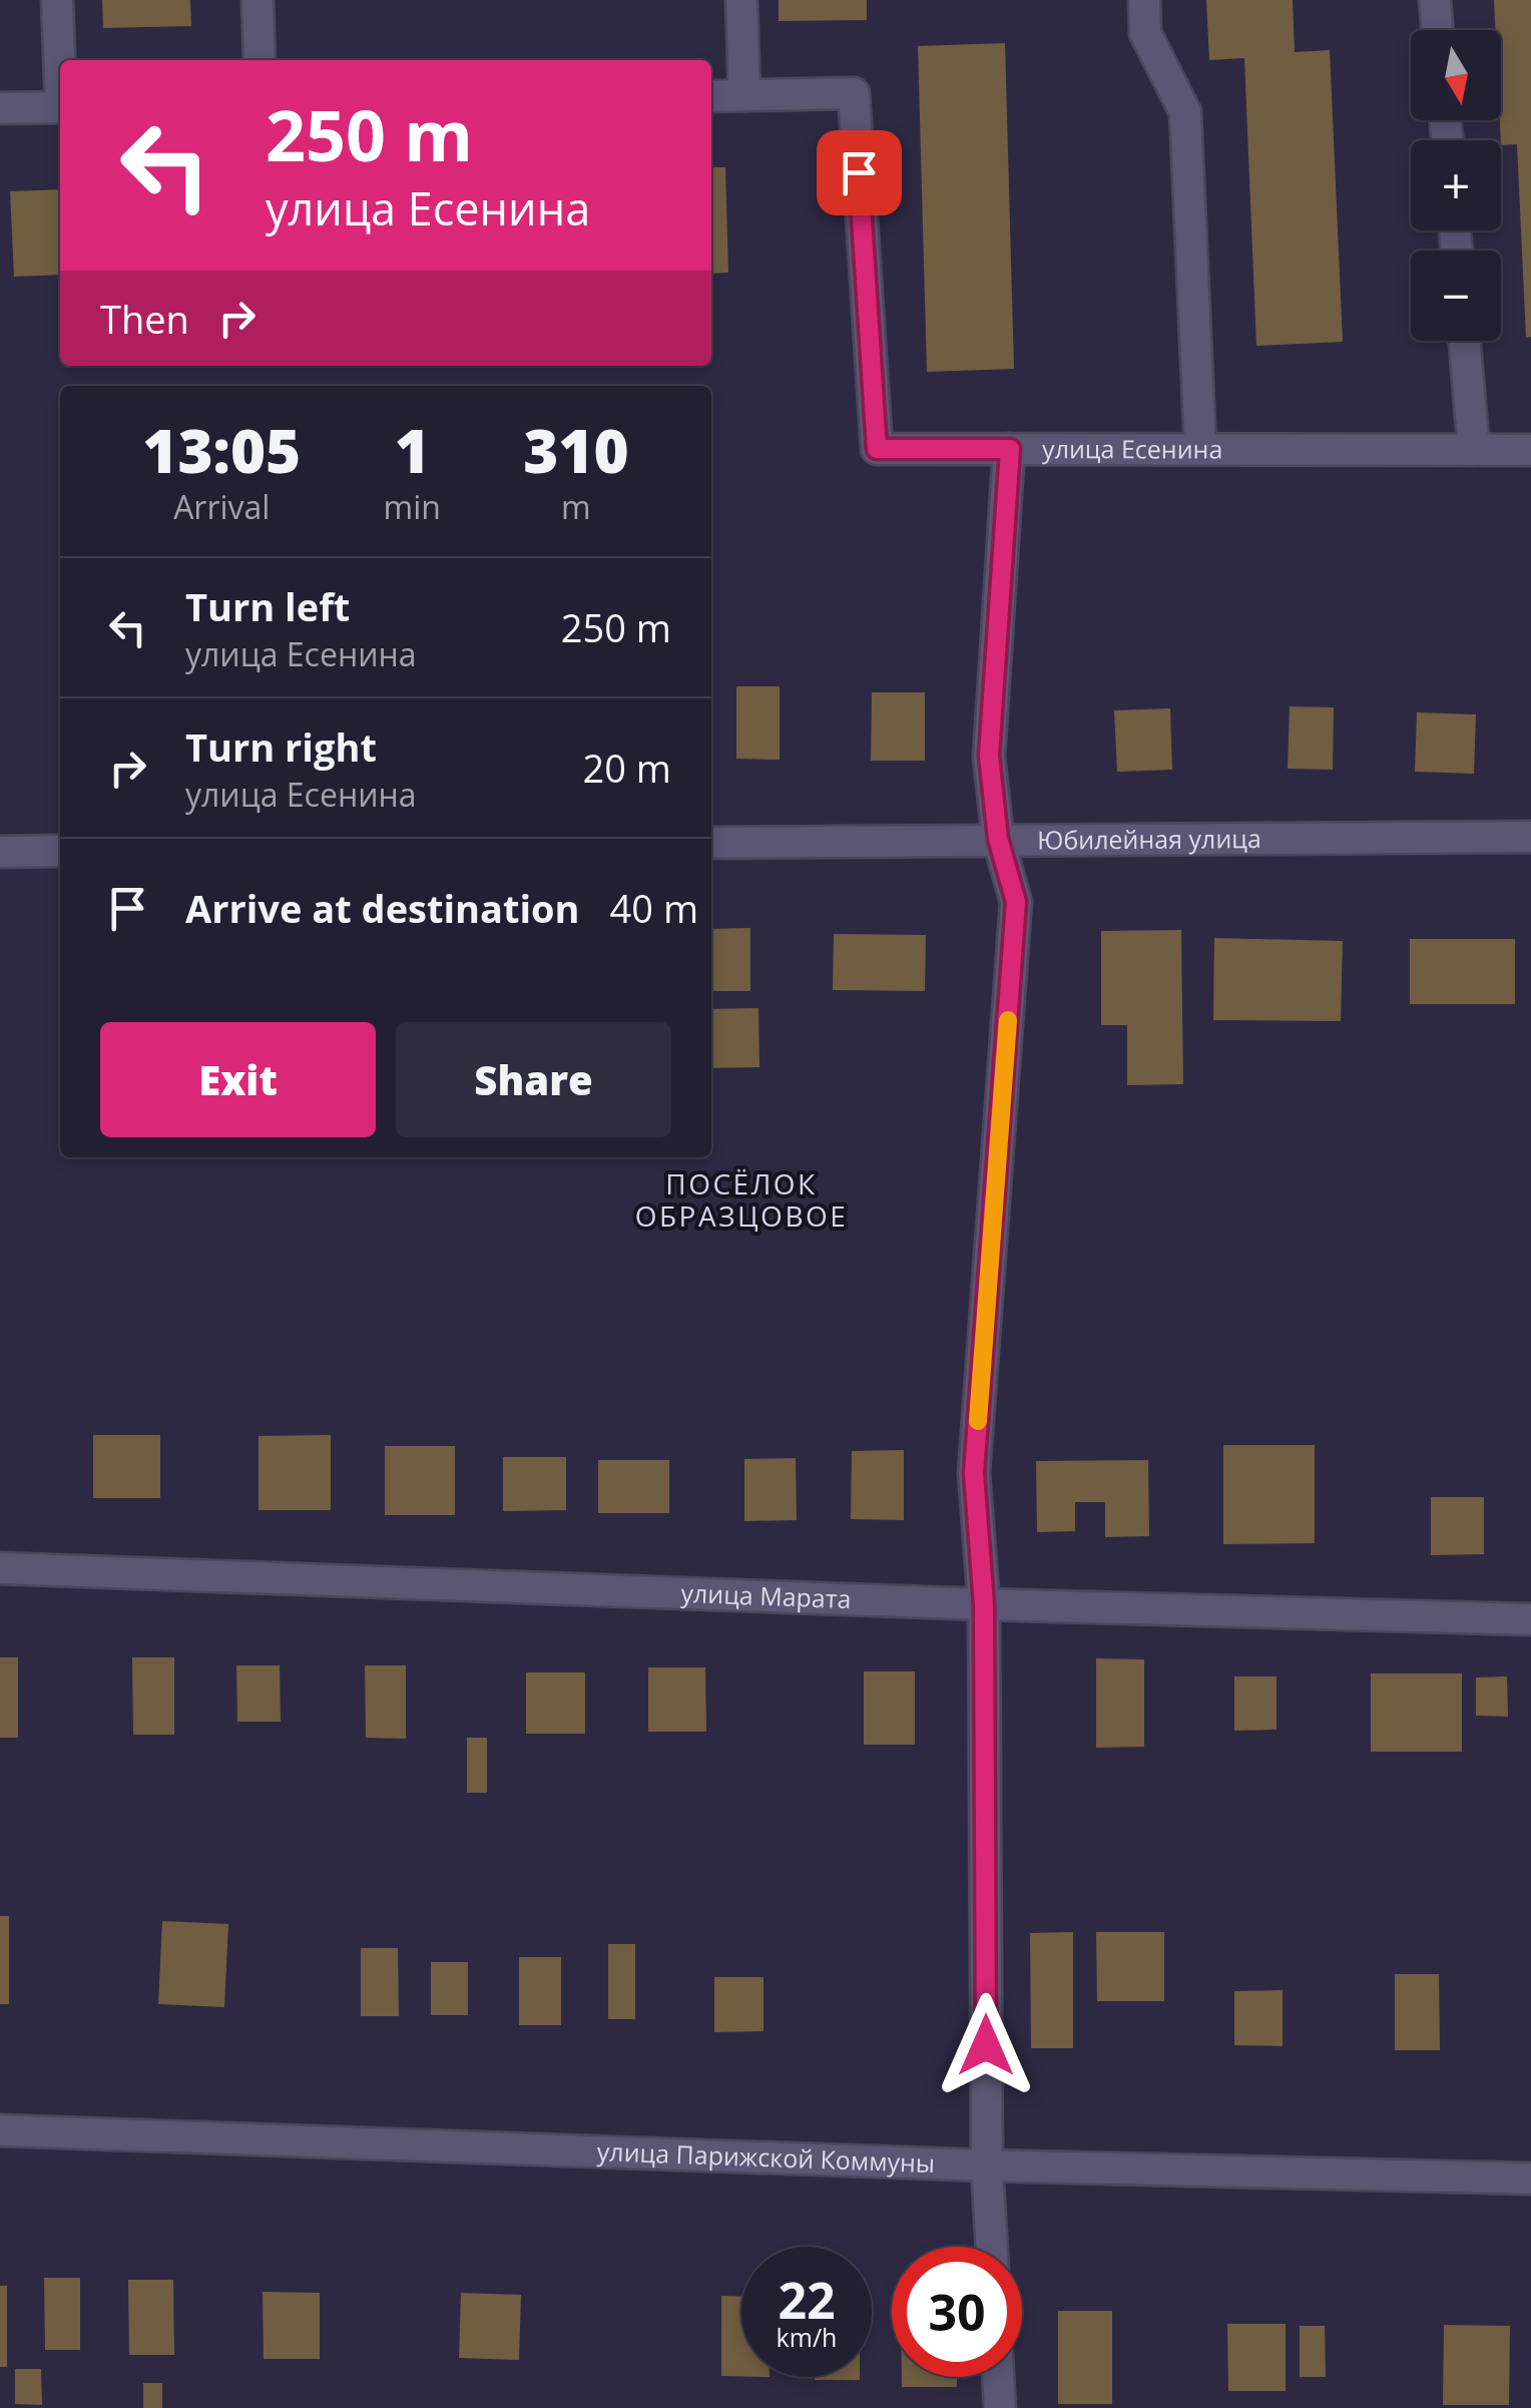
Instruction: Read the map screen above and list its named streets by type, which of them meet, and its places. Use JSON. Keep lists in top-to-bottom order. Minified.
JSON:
{"streets":{"street":["улица Есенина","Юбилейная улица","улица Марата","улица Парижской Коммуны"]},"districts":["ПОСЁЛОК ОБРАЗЦОВОЕ"],"north":"bottom","page":{"map_buttons":["+","−"],"turn":["250 m","улица Есенина"],"then":"Then","eta":["13:05","Arrival","1","min","310","m"],"list":[{"name":"Turn left","note":"улица Есенина","value":"250 m"},{"name":"Turn right","note":"улица Есенина","value":"20 m"},{"name":"Arrive at destination","value":"40 m"}],"buttons":["Exit","Share"],"speed":"22 km/h","limit":"30"}}
